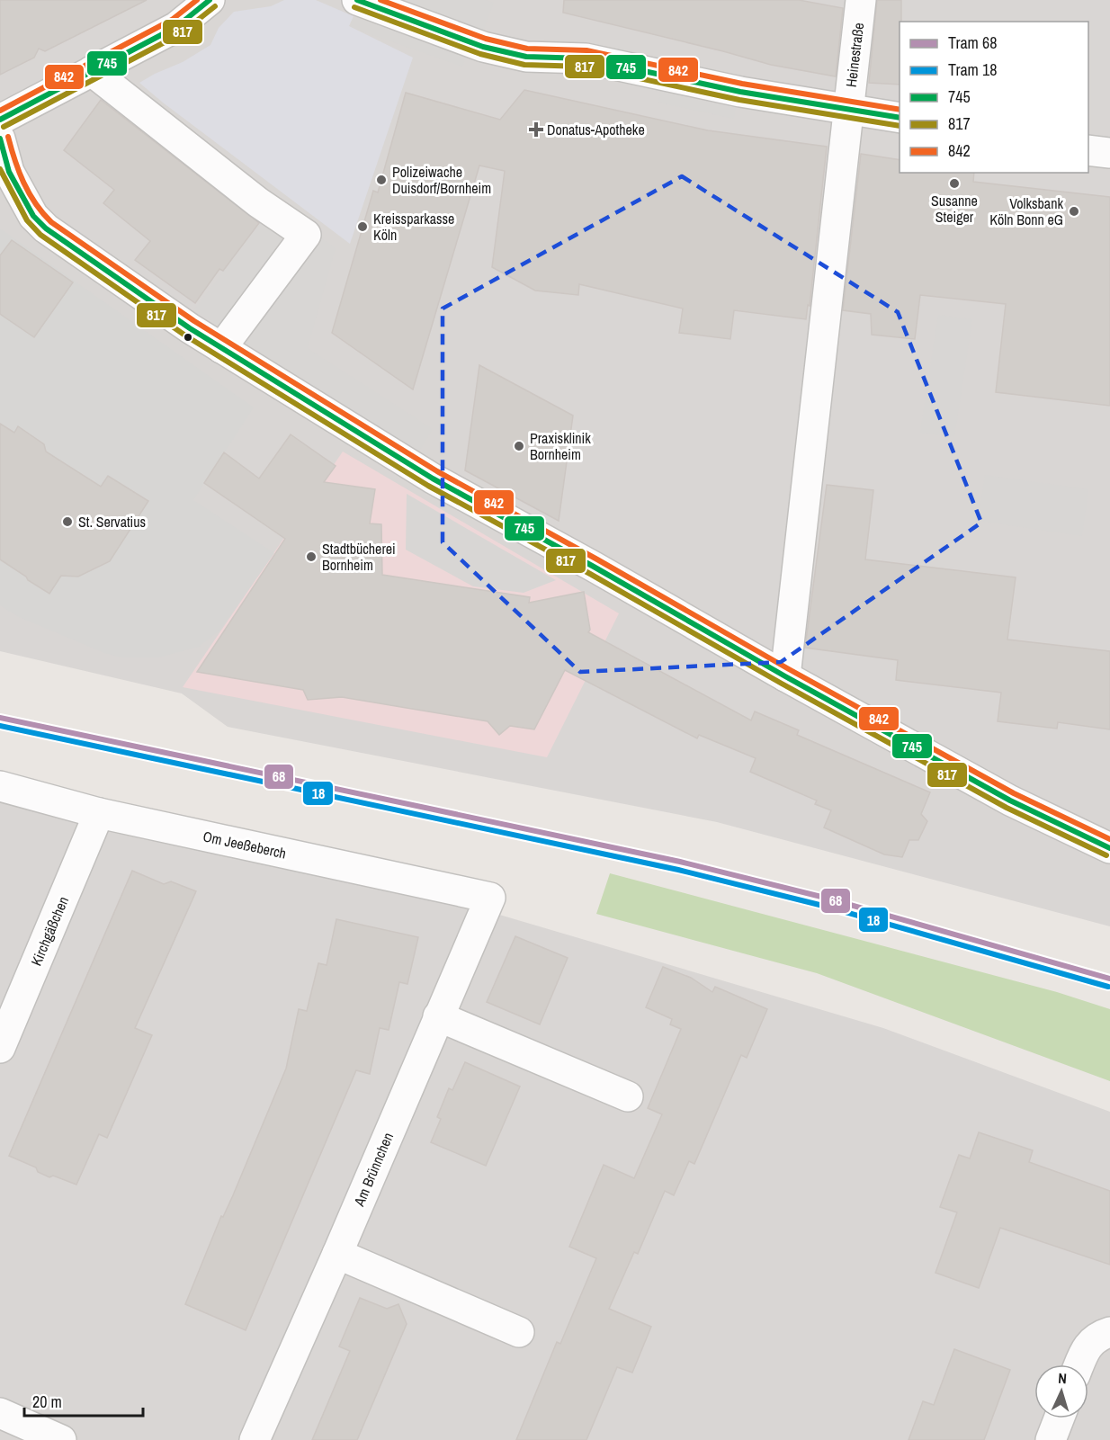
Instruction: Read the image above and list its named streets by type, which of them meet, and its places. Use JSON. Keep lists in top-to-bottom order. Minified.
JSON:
{"streets":{"street":["Heinestraße","Om Jeeßeberch","Kirchgäßchen","Am Brünnchen"]},"crossings":[["Om Jeeßeberch","Kirchgäßchen"],["Om Jeeßeberch","Am Brünnchen"]],"places":{"health":["Donatus-Apotheke"],"other":["Polizeiwache Duisdorf/Bornheim","Susanne Steiger","Volksbank Köln Bonn eG","Kreissparkasse Köln","Praxisklinik Bornheim","St. Servatius","Stadtbücherei Bornheim"]},"lines":["transit line 745","transit line 842","transit line 817","tram line 68","tram line 18"],"legend":["Tram 68","Tram 18","745","817","842"],"scale_bar":"20 m","north":"top"}
